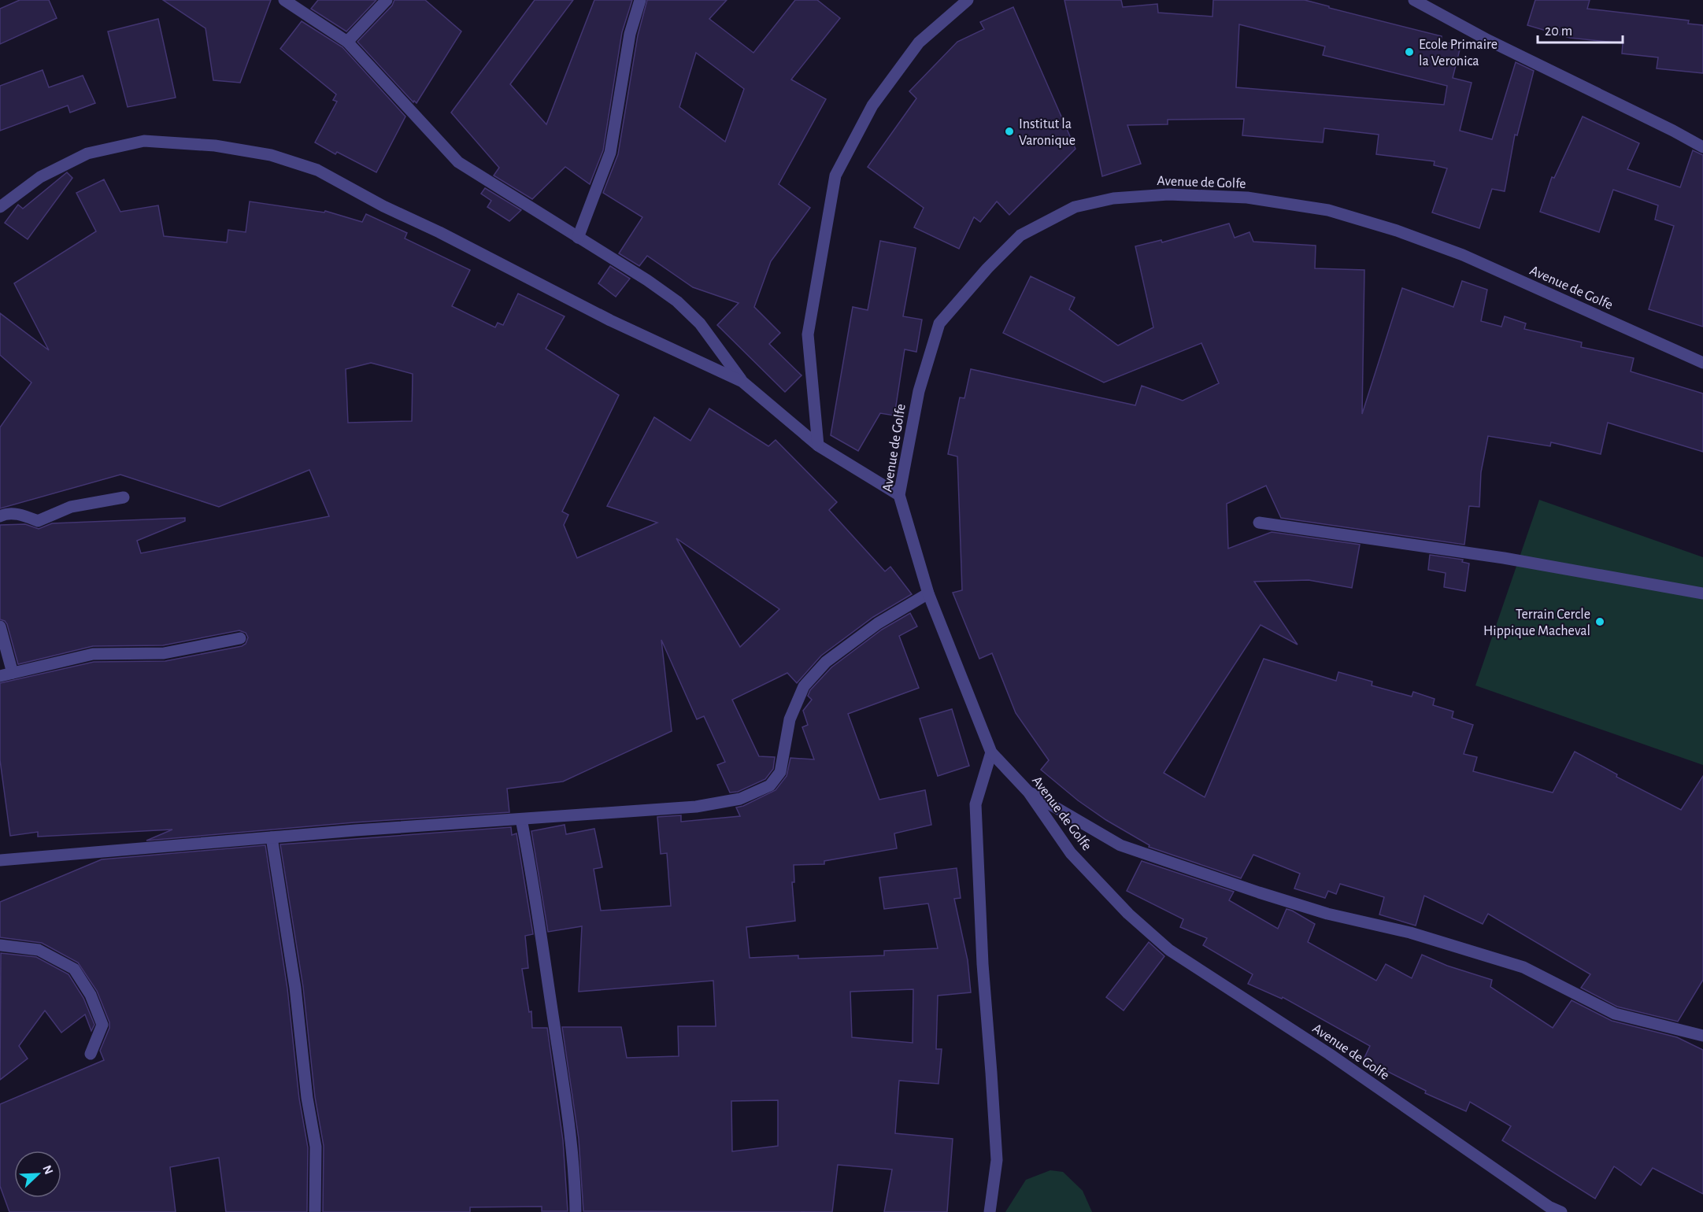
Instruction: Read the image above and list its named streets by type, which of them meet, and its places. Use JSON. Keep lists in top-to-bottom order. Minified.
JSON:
{"streets":{"street":["Avenue de Golfe"]},"places":["Ecole Primaire la Veronica","Institut la Varonique","Terrain Cercle Hippique Macheval"],"scale_bar":"20 m","north":"top right"}
